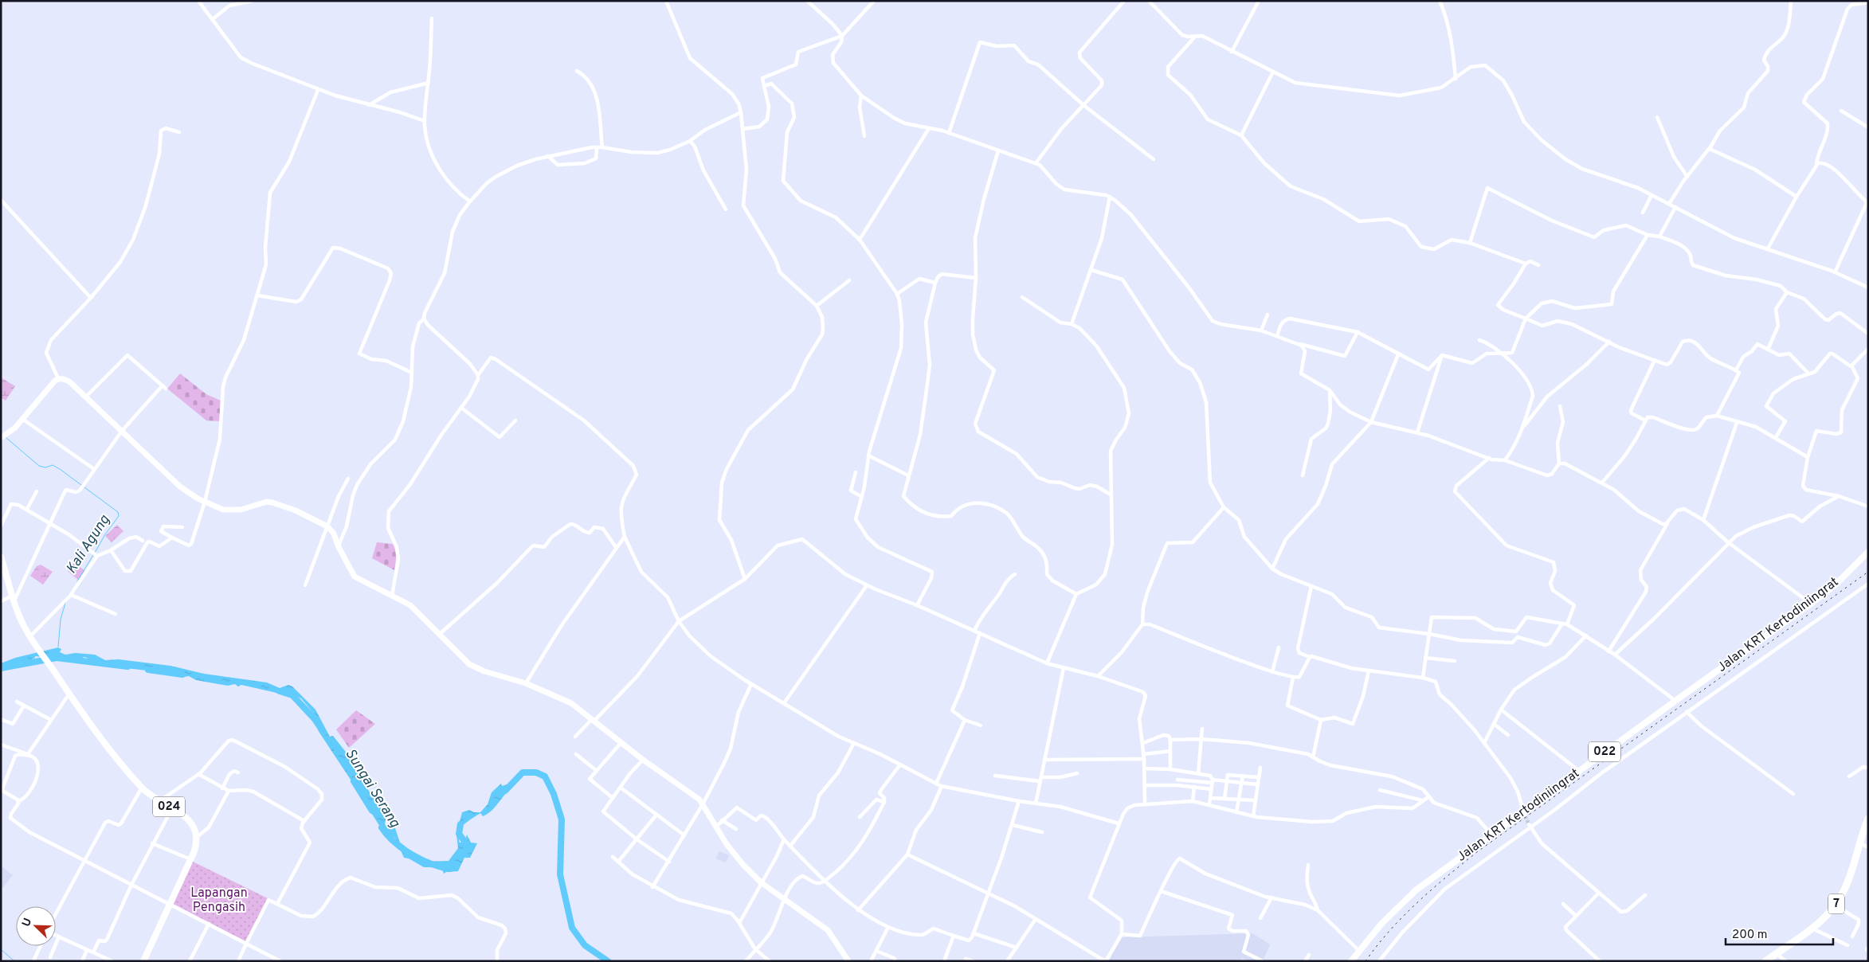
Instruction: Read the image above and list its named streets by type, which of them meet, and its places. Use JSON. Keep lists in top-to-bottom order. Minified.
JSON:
{"streets":{"highway":["7"],"main road":["Jalan KRT Kertodiniingrat","022","024"]},"water":["Kali Agung","Sungai Serang"],"parks":["Lapangan Pengasih"],"scale_bar":"200 m","north":"top left"}
